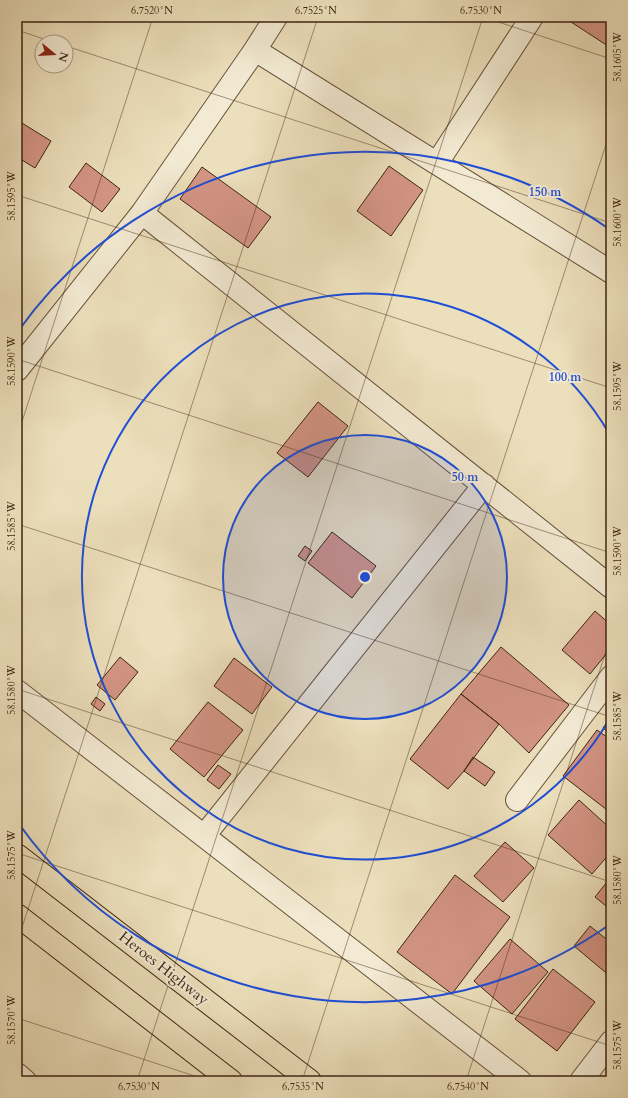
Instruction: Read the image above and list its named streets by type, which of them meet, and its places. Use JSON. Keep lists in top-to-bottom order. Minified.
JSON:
{"streets":{"main road":["Heroes Highway"]},"north":"right","coordinates":["6.7520°N","6.7525°N","6.7530°N","58.1605°W","58.1595°W","58.1600°W","58.1590°W","58.1585°W","58.1580°W","58.1575°W","58.1570°W","6.7535°N","6.7540°N"],"rings":["150 m","100 m","50 m"]}
